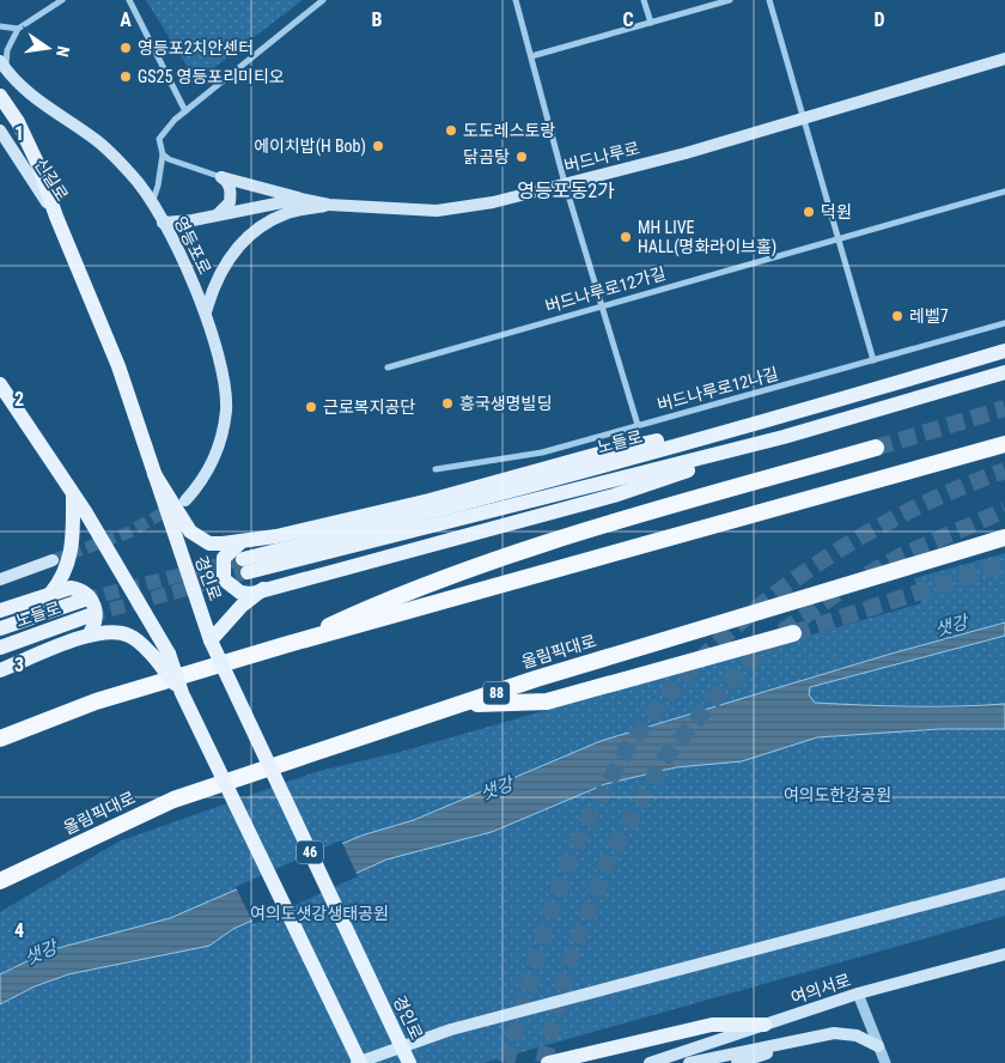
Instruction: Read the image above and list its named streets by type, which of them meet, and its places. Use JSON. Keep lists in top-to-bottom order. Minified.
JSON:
{"streets":{"highway":["올림픽대로","88"],"main road":["버드나루로","신길로","영등포로","노들로","경인로","46","여의서로"],"street":["버드나루로12가길","버드나루로12나길"]},"crossings":[["버드나루로","영등포로"],["신길로","경인로"]],"districts":["영등포동2가"],"water":["샛강"],"parks":["여의도한강공원","여의도샛강생태공원"],"places":["영등포2치안센터","GS25 영등포리미티오","도도레스토랑","에이치밥(H Bob)","닭곰탕","덕원","MH LIVE HALL(명화라이브홀)","레벨7","흥국생명빌딩","근로복지공단"],"north":"right","grid":{"columns":["A","B","C","D"],"rows":["1","2","3","4"]}}
